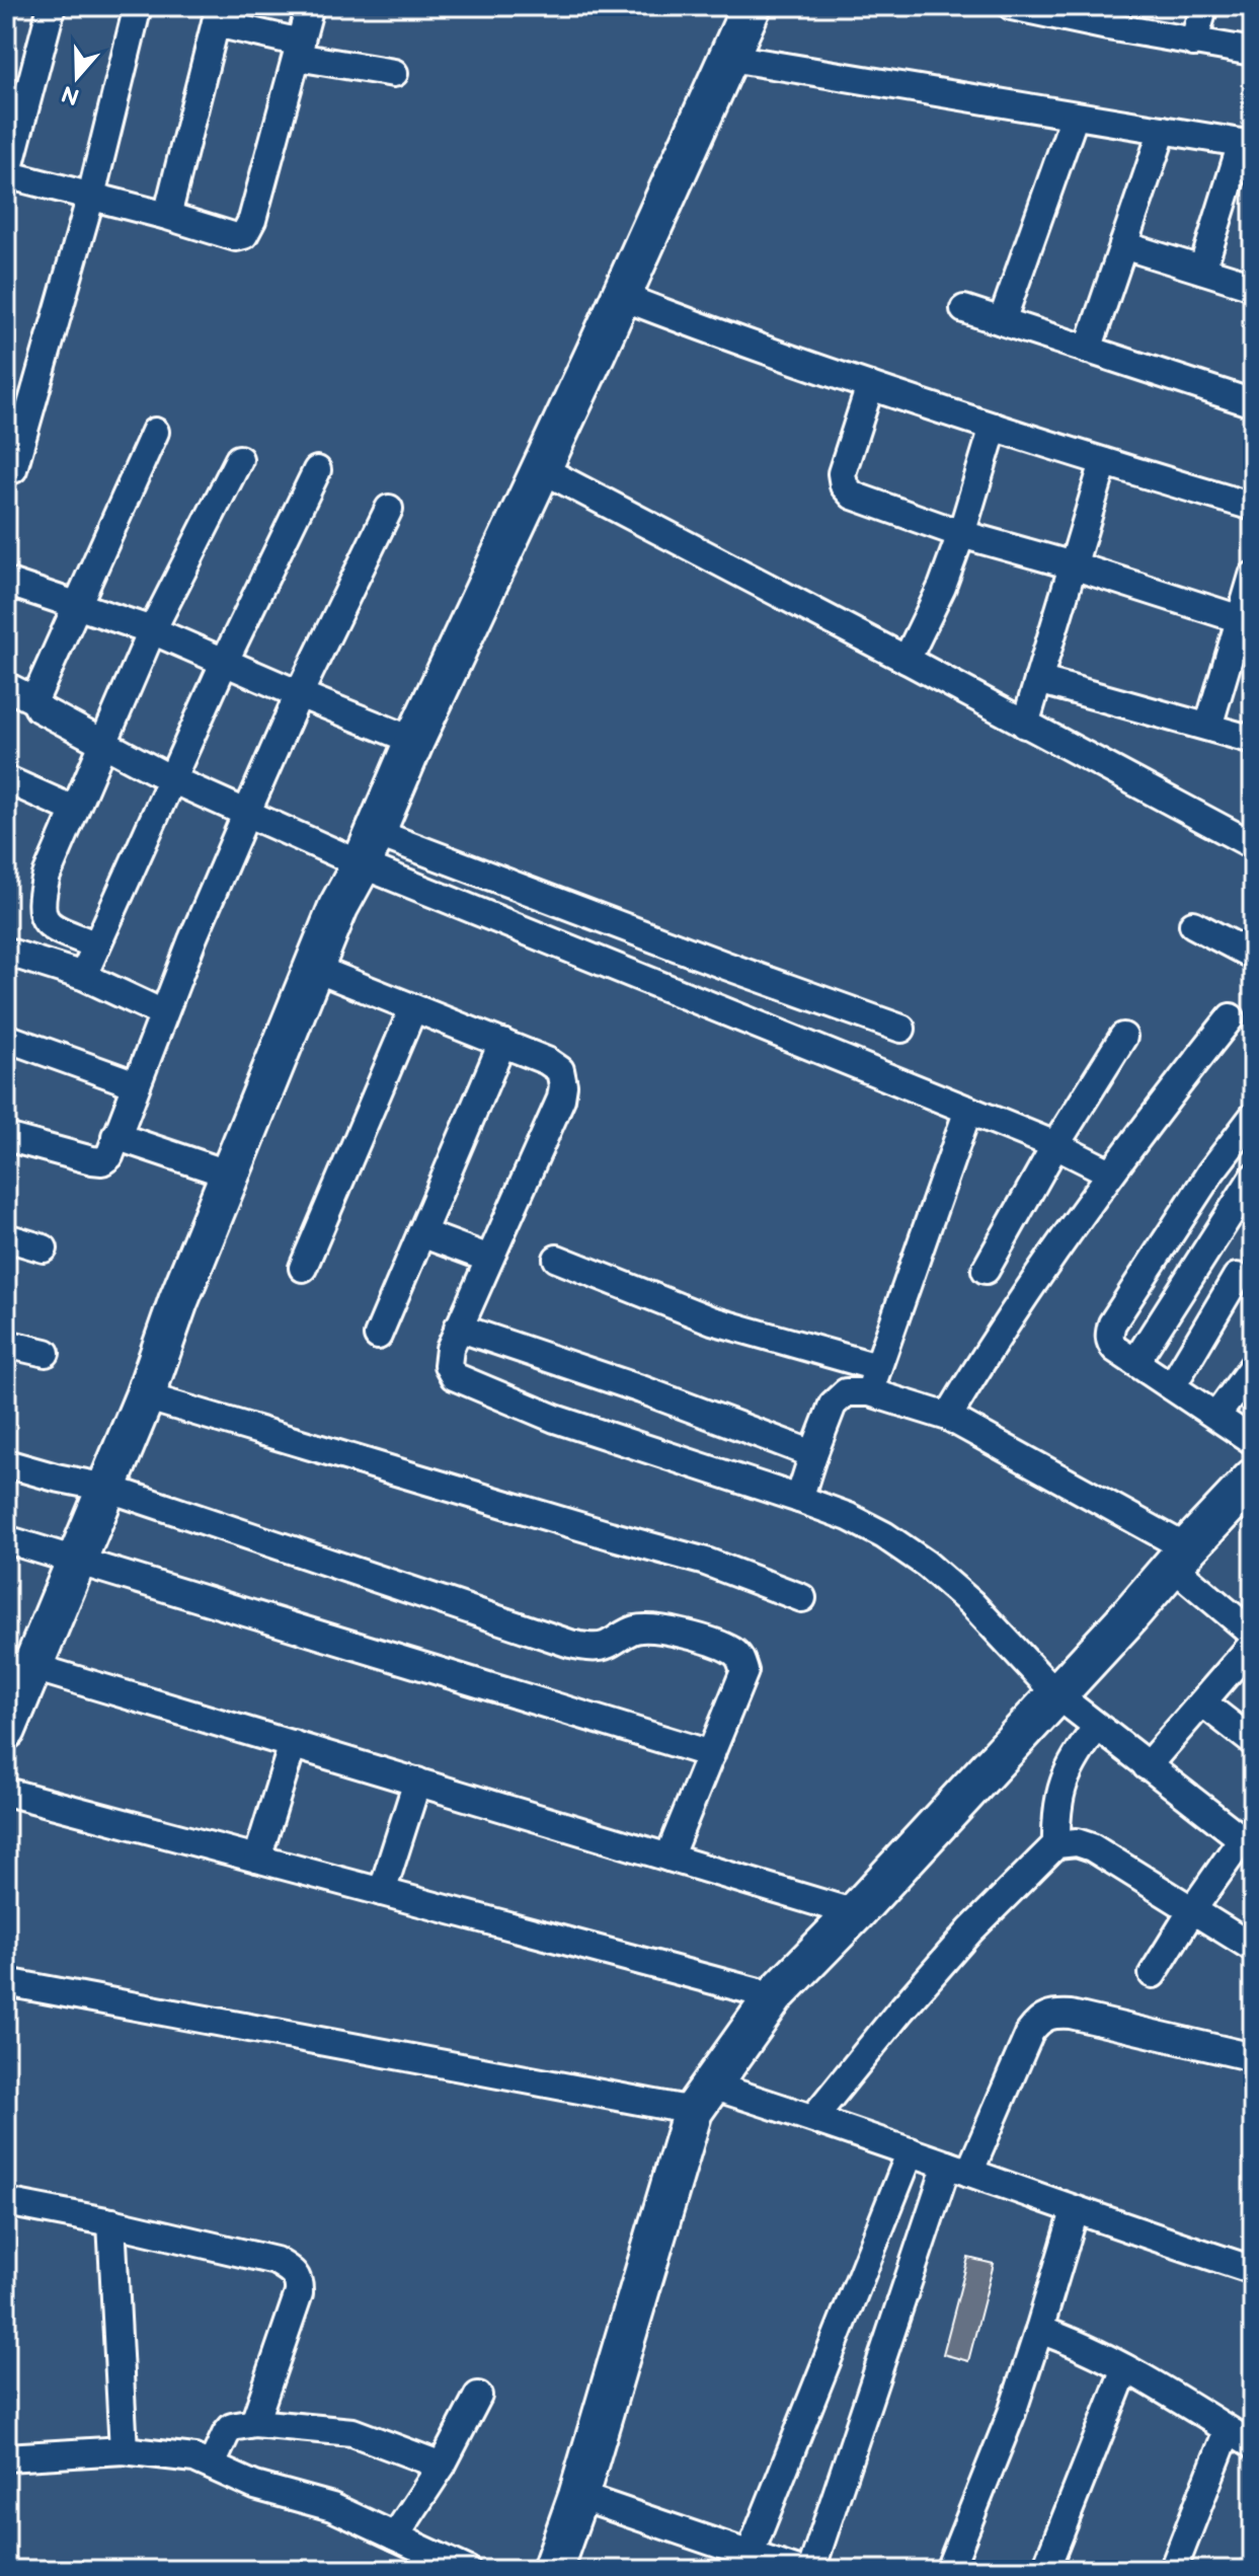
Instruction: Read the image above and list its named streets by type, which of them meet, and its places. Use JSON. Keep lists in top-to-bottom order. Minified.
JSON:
{"north":"bottom"}
